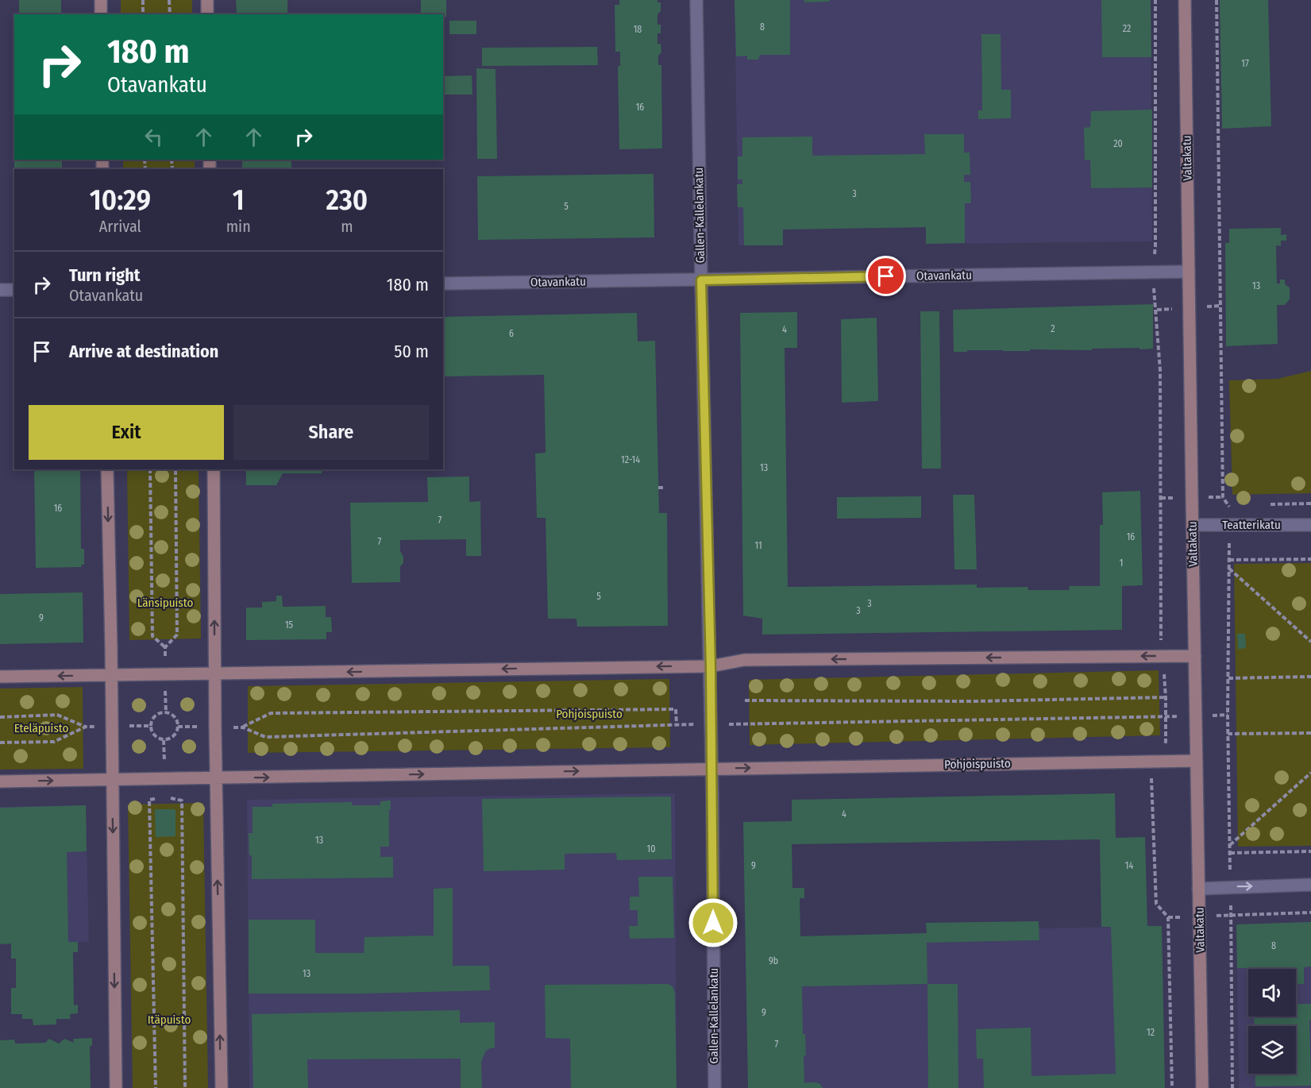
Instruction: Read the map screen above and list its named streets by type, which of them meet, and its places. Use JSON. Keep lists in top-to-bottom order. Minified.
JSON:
{"streets":{"street":["Valtakatu","Gallen-Kallelankatu","Otavankatu","Teatterikatu","Pohjoispuisto"]},"crossings":[["Valtakatu","Otavankatu"],["Valtakatu","Teatterikatu"],["Valtakatu","Pohjoispuisto"],["Gallen-Kallelankatu","Otavankatu"],["Gallen-Kallelankatu","Pohjoispuisto"]],"parks":["Länsipuisto","Pohjoispuisto","Eteläpuisto","Itäpuisto"],"house_numbers":["8","22","18","17","16","20","3","5","13","2","4","6","12-14","13","16","7","16","7","11","1","5","3","3","9","15","4","13","10","9","14","8","9b","13","9","12","7"],"page":{"turn":["180 m","Otavankatu"],"eta":["10:29","Arrival","1","min","230","m"],"list":[{"name":"Turn right","note":"Otavankatu","value":"180 m"},{"name":"Arrive at destination","value":"50 m"}],"buttons":["Exit","Share"]}}
